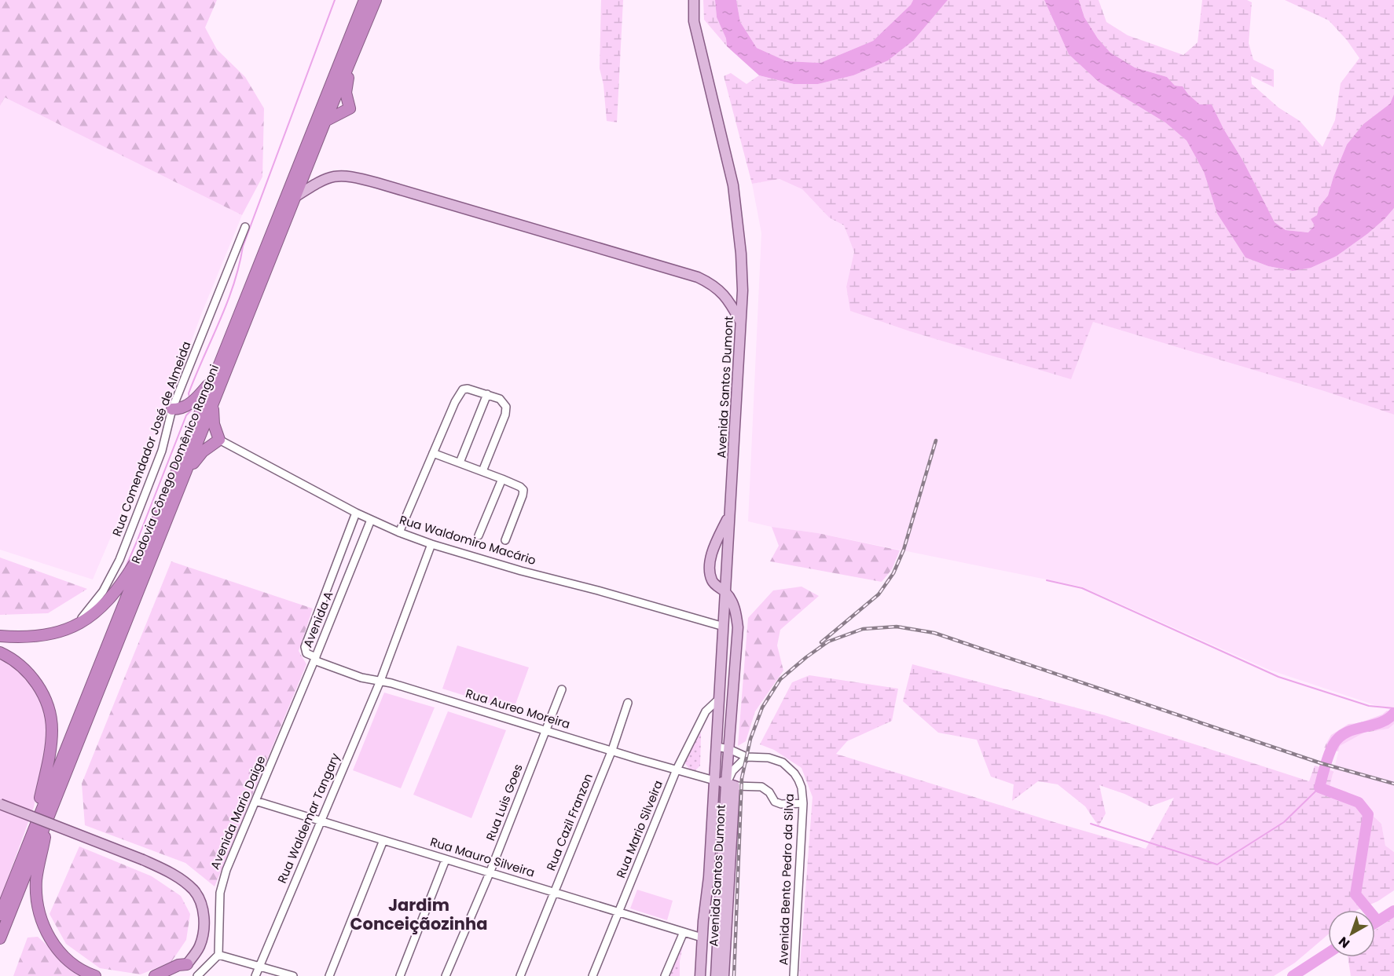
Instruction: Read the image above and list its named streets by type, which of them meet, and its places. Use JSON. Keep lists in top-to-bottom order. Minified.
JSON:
{"streets":{"highway":["Rodovia Cônego Domênico Rangoni"],"main road":["Avenida Santos Dumont"],"street":["Rua Comendador José de Almeida","Rua Waldomiro Macário","Avenida A","Rua Aureo Moreira","Rua Luis Goes","Avenida Mario Daige","Rua Waldemar Tangary","Rua Cazil Franzon","Rua Mario Silveira","Rua Mauro Silveira","Avenida Bento Pedro da Silva"]},"crossings":[["Avenida Santos Dumont","Rua Waldomiro Macário"],["Avenida Santos Dumont","Rua Aureo Moreira"],["Avenida Santos Dumont","Rua Mario Silveira"],["Avenida Santos Dumont","Rua Mauro Silveira"],["Avenida Santos Dumont","Avenida Bento Pedro da Silva"],["Rua Waldomiro Macário","Avenida A"],["Rua Waldomiro Macário","Rua Waldemar Tangary"],["Avenida A","Rua Aureo Moreira"],["Avenida A","Avenida Mario Daige"],["Rua Aureo Moreira","Rua Luis Goes"],["Rua Aureo Moreira","Avenida Mario Daige"],["Rua Aureo Moreira","Rua Waldemar Tangary"],["Rua Aureo Moreira","Rua Cazil Franzon"],["Rua Aureo Moreira","Rua Mario Silveira"],["Rua Luis Goes","Rua Mauro Silveira"],["Avenida Mario Daige","Rua Mauro Silveira"],["Rua Waldemar Tangary","Rua Mauro Silveira"],["Rua Cazil Franzon","Rua Mauro Silveira"],["Rua Mario Silveira","Rua Mauro Silveira"]],"districts":["Jardim Conceiçãozinha"],"north":"bottom left"}
